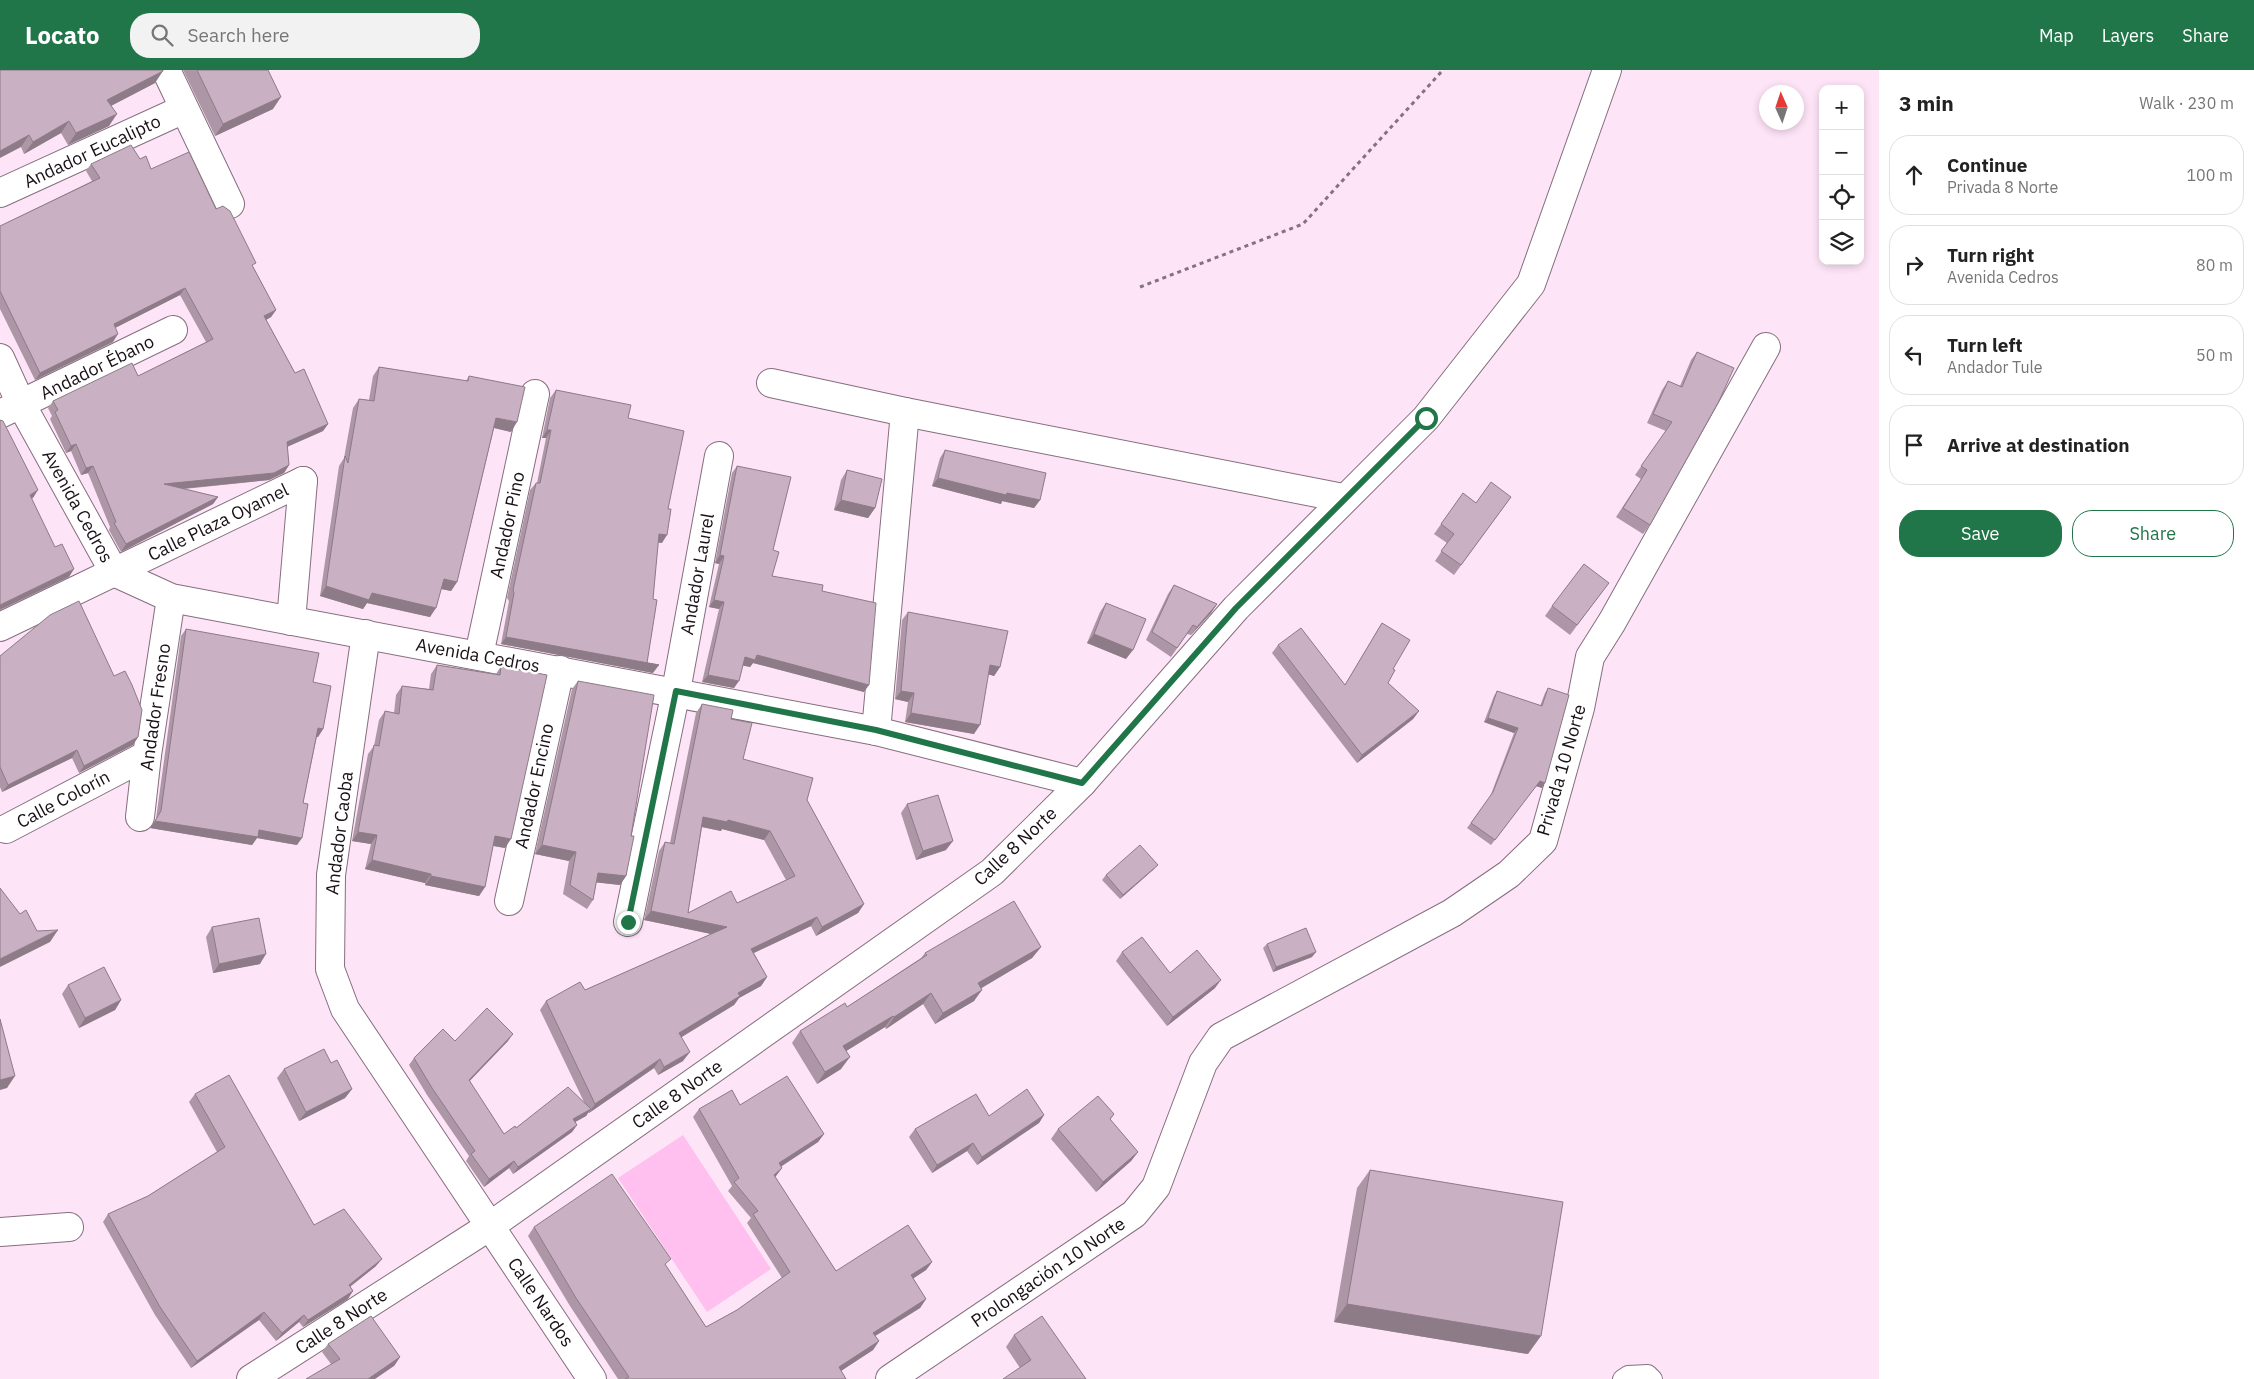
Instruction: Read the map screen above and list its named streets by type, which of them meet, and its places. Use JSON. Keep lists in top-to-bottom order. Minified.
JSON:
{"streets":{"street":["Andador Eucalipto","Andador Ébano","Avenida Cedros","Calle Plaza Oyamel","Andador Pino","Andador Laurel","Andador Fresno","Privada 10 Norte","Andador Encino","Calle Colorín","Andador Caoba","Calle 8 Norte","Prolongación 10 Norte","Calle Nardos"]},"crossings":[["Andador Ébano","Avenida Cedros"],["Avenida Cedros","Calle Plaza Oyamel"],["Avenida Cedros","Andador Pino"],["Avenida Cedros","Andador Laurel"],["Avenida Cedros","Andador Fresno"],["Avenida Cedros","Andador Encino"],["Avenida Cedros","Andador Caoba"],["Avenida Cedros","Calle 8 Norte"],["Andador Fresno","Calle Colorín"],["Privada 10 Norte","Prolongación 10 Norte"],["Andador Caoba","Calle 8 Norte"],["Andador Caoba","Calle Nardos"],["Calle 8 Norte","Calle Nardos"]],"north":"top","page":{"header":"Locato","search":"Search here","nav":["Map","Layers","Share"],"heading":["3 min","Walk · 230 m"],"map_buttons":["+","−"],"list":[["Continue","Privada 8 Norte","100 m"],["Turn right","Avenida Cedros","80 m"],["Turn left","Andador Tule","50 m"],"Arrive at destination"],"buttons":["Save","Share"]}}
